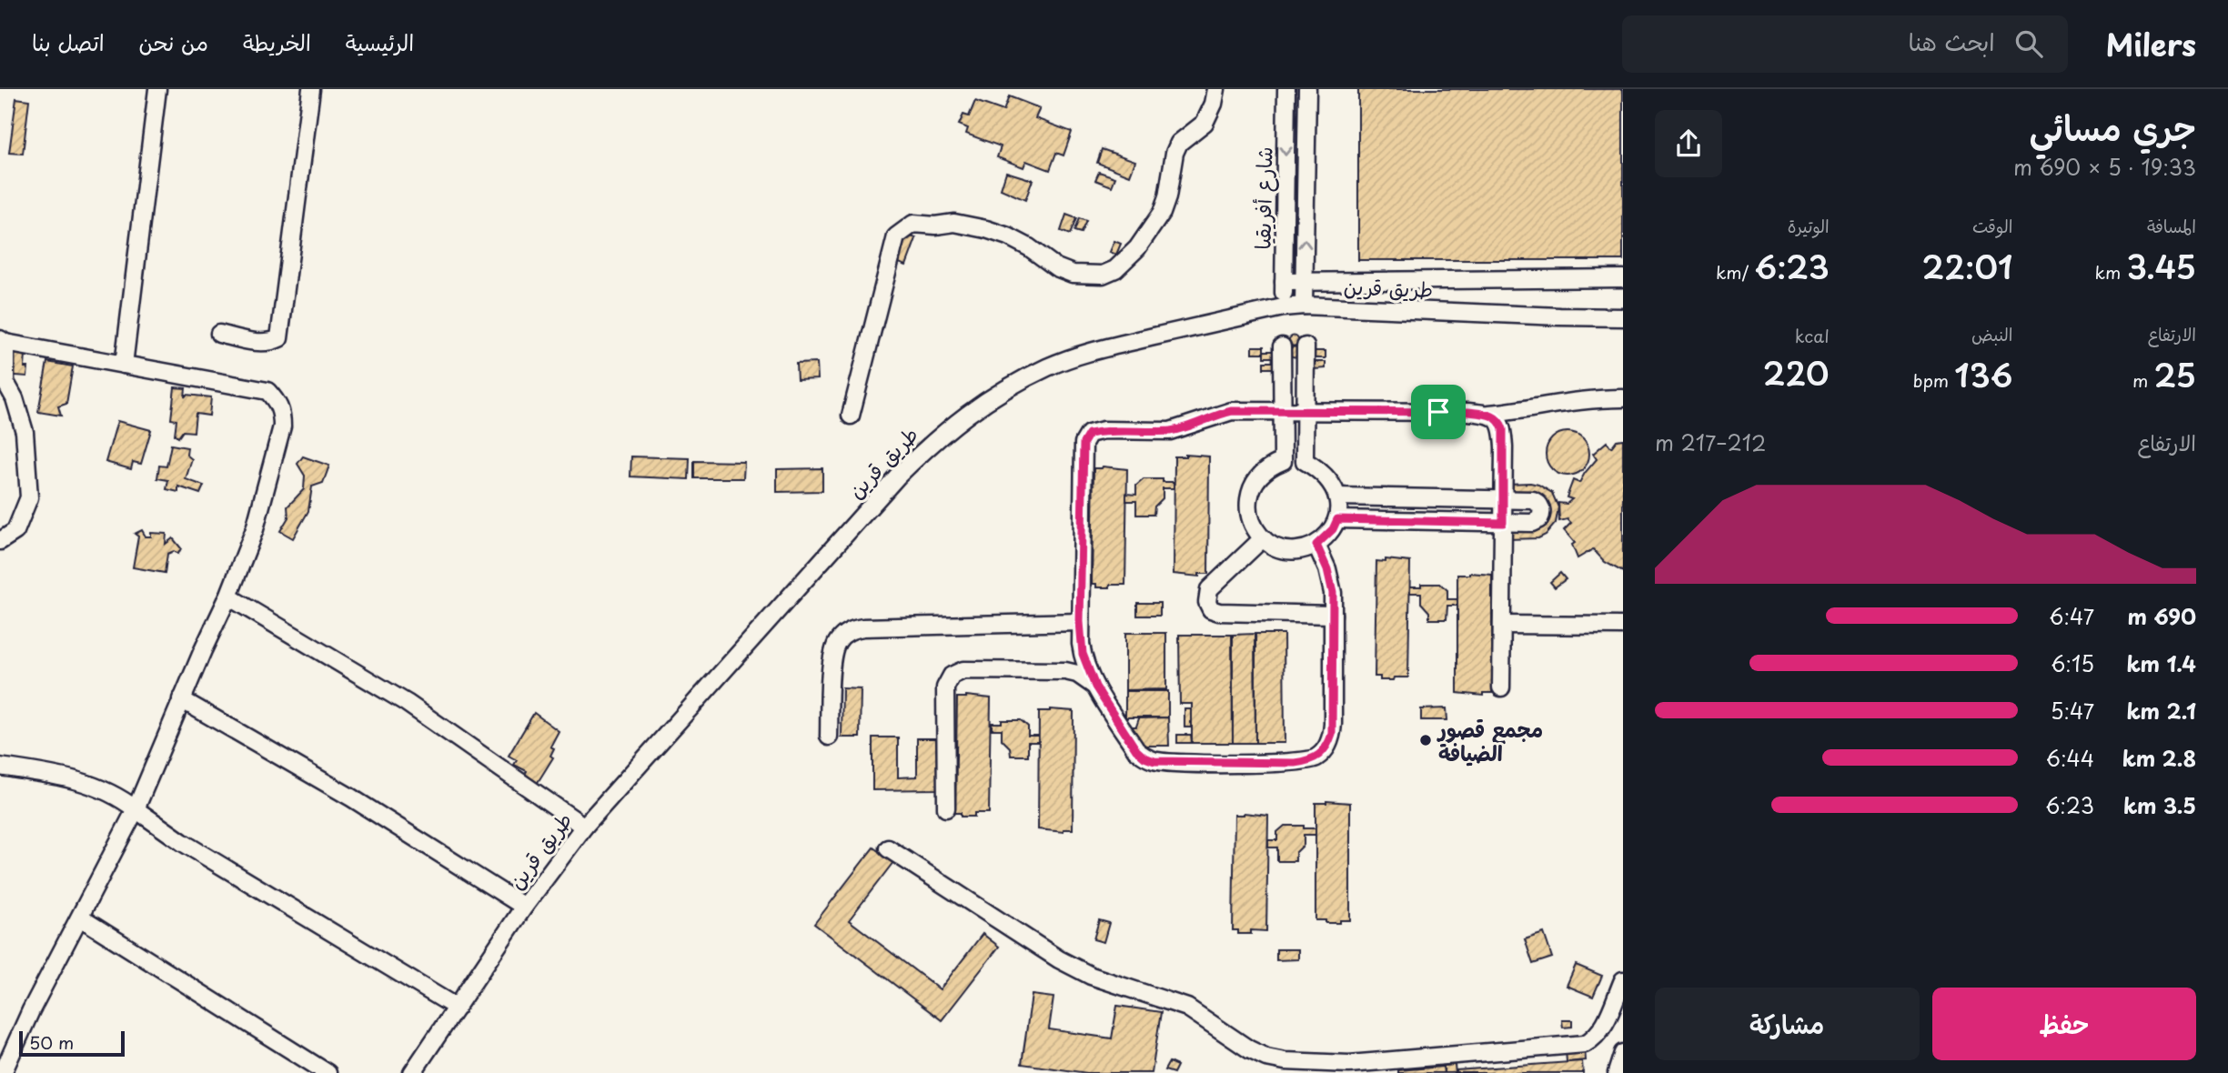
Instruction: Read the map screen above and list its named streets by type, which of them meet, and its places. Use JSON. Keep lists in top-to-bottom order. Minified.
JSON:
{"streets":{"street":["شارع أفريقيا","طريق قرين"]},"crossings":[["شارع أفريقيا","طريق قرين"]],"places":["مجمع قصور الضيافة"],"scale_bar":"50 m","page":{"header":"Milers","search":"ابحث هنا","nav":["الرئيسية","الخريطة","من نحن","اتصل بنا"],"heading":["جري مسائي","19:33 · 5 × 690 m"],"stats":[["المسافة","3.45 km"],["الوقت","22:01"],["الوتيرة","6:23 /km"],["الارتفاع","25 m"],["النبض","136 bpm"],["kcal","220"]],"chart":["الارتفاع","212–217 m"],"list":[{"name":"690 m","note":"6:47"},{"name":"1.4 km","note":"6:15"},{"name":"2.1 km","note":"5:47"},{"name":"2.8 km","note":"6:44"},{"name":"3.5 km","note":"6:23"}],"buttons":["حفظ","مشاركة"],"scale":"50 m"}}
